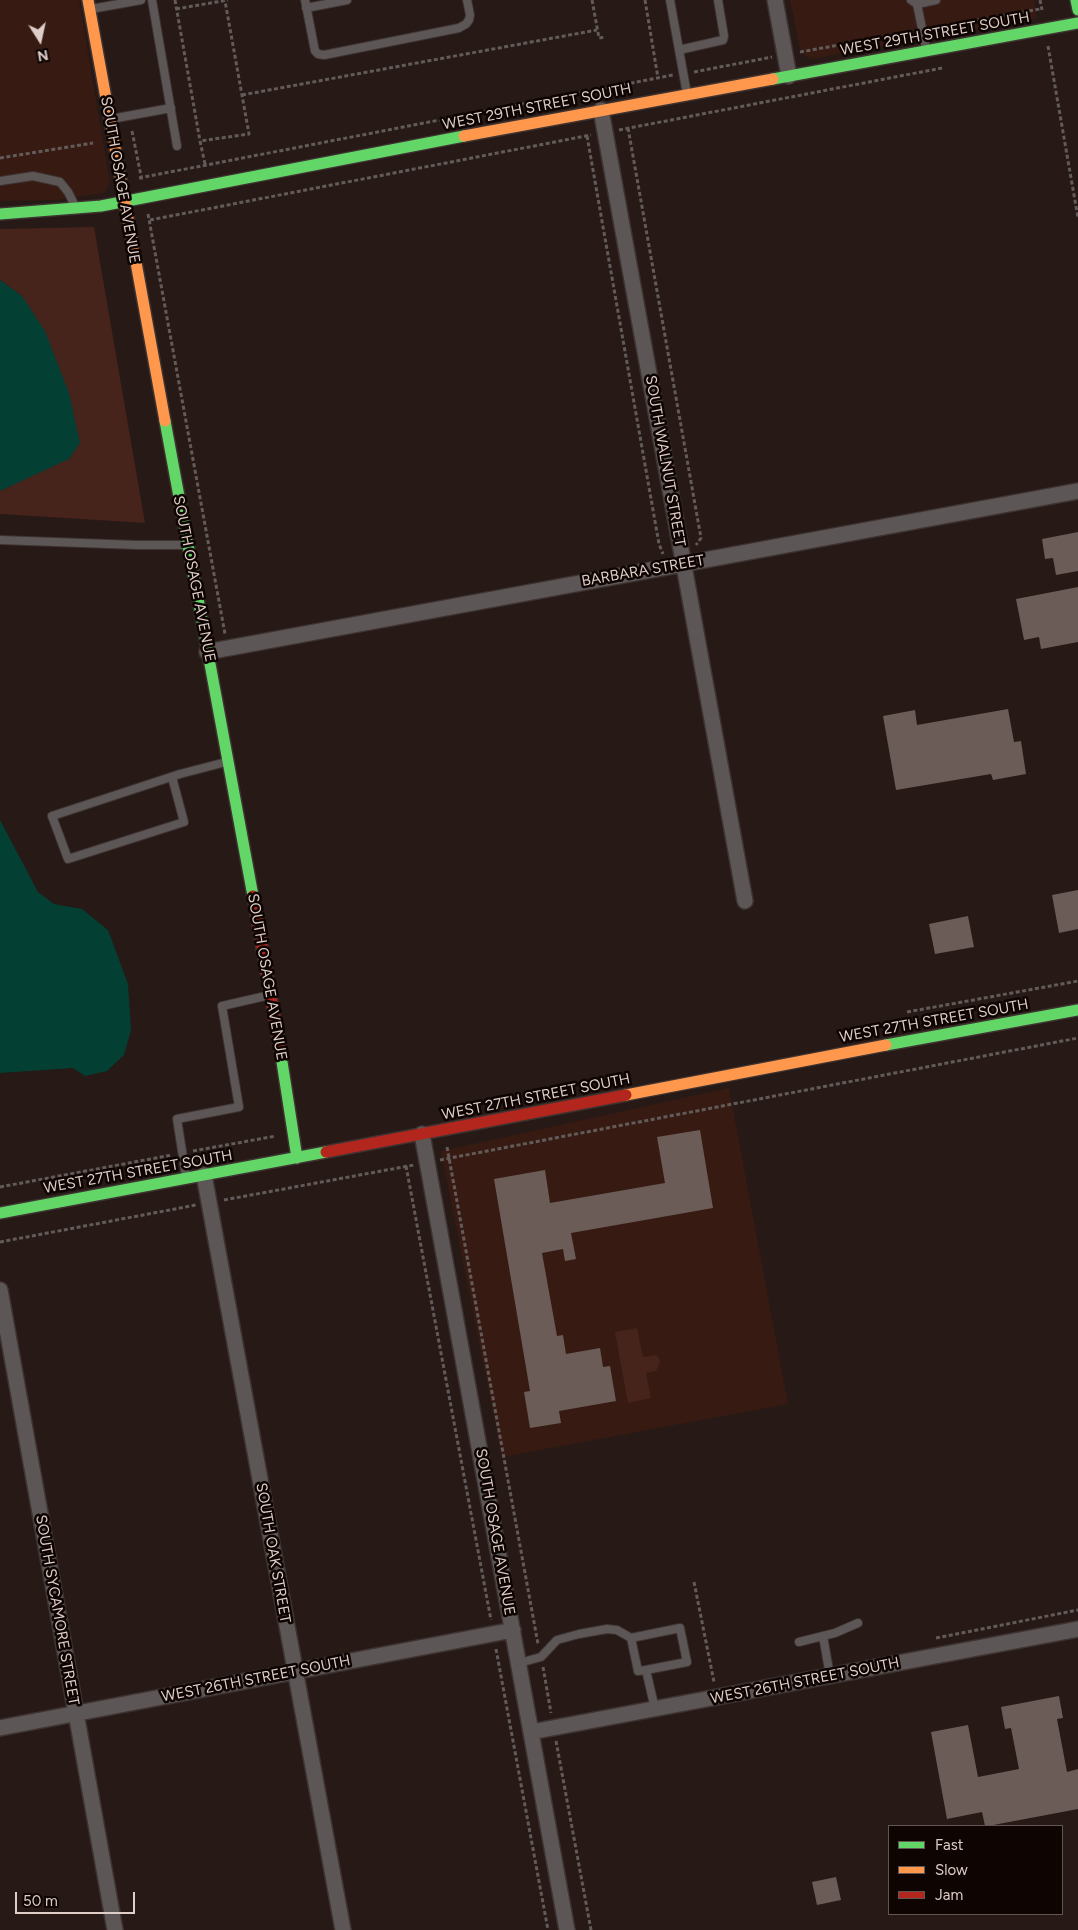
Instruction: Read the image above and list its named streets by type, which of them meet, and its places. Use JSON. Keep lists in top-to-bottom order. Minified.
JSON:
{"streets":{"street":["WEST 29TH STREET SOUTH","SOUTH OSAGE AVENUE","SOUTH WALNUT STREET","BARBARA STREET","WEST 27TH STREET SOUTH","SOUTH OAK STREET","SOUTH SYCAMORE STREET","WEST 26TH STREET SOUTH"]},"crossings":[["WEST 29TH STREET SOUTH","SOUTH OSAGE AVENUE"],["WEST 29TH STREET SOUTH","SOUTH WALNUT STREET"],["SOUTH OSAGE AVENUE","BARBARA STREET"],["SOUTH OSAGE AVENUE","WEST 27TH STREET SOUTH"],["SOUTH OSAGE AVENUE","WEST 26TH STREET SOUTH"],["SOUTH WALNUT STREET","BARBARA STREET"],["WEST 27TH STREET SOUTH","SOUTH OAK STREET"],["SOUTH OAK STREET","WEST 26TH STREET SOUTH"],["SOUTH SYCAMORE STREET","WEST 26TH STREET SOUTH"]],"legend":["Fast","Slow","Jam"],"scale_bar":"50 m","north":"bottom"}
